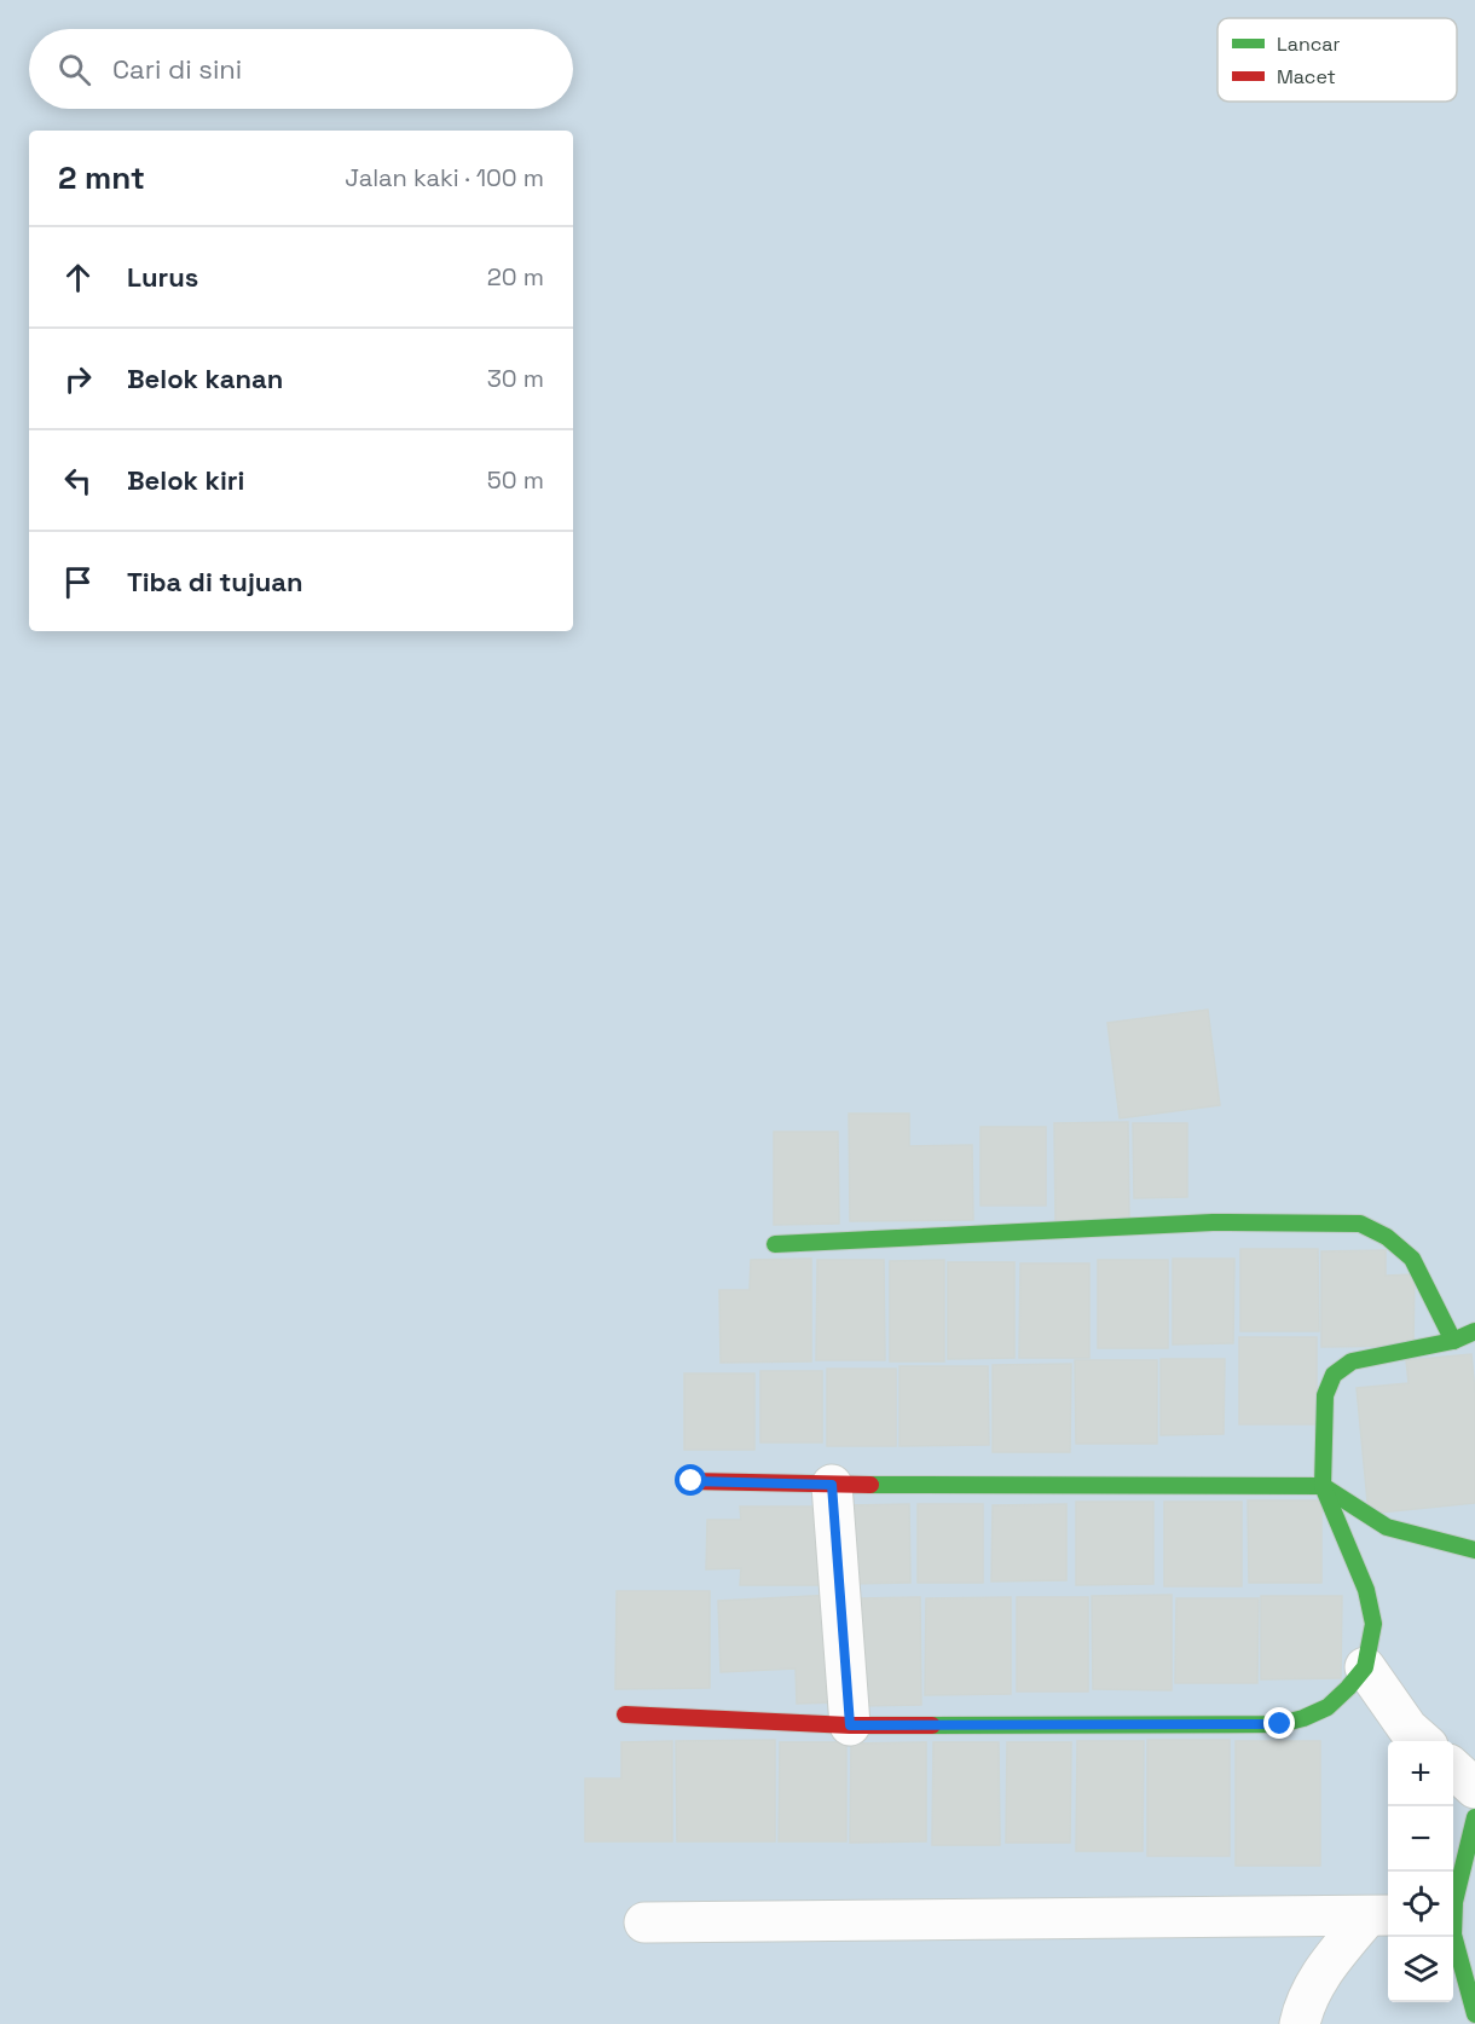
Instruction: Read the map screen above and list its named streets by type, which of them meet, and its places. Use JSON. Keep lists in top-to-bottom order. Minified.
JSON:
{"legend":["Lancar","Macet"],"page":{"search":"Cari di sini","heading":["2 mnt","Jalan kaki · 100 m"],"list":[["Lurus","20 m"],["Belok kanan","30 m"],["Belok kiri","50 m"],"Tiba di tujuan"],"map_buttons":["+","−"]}}
